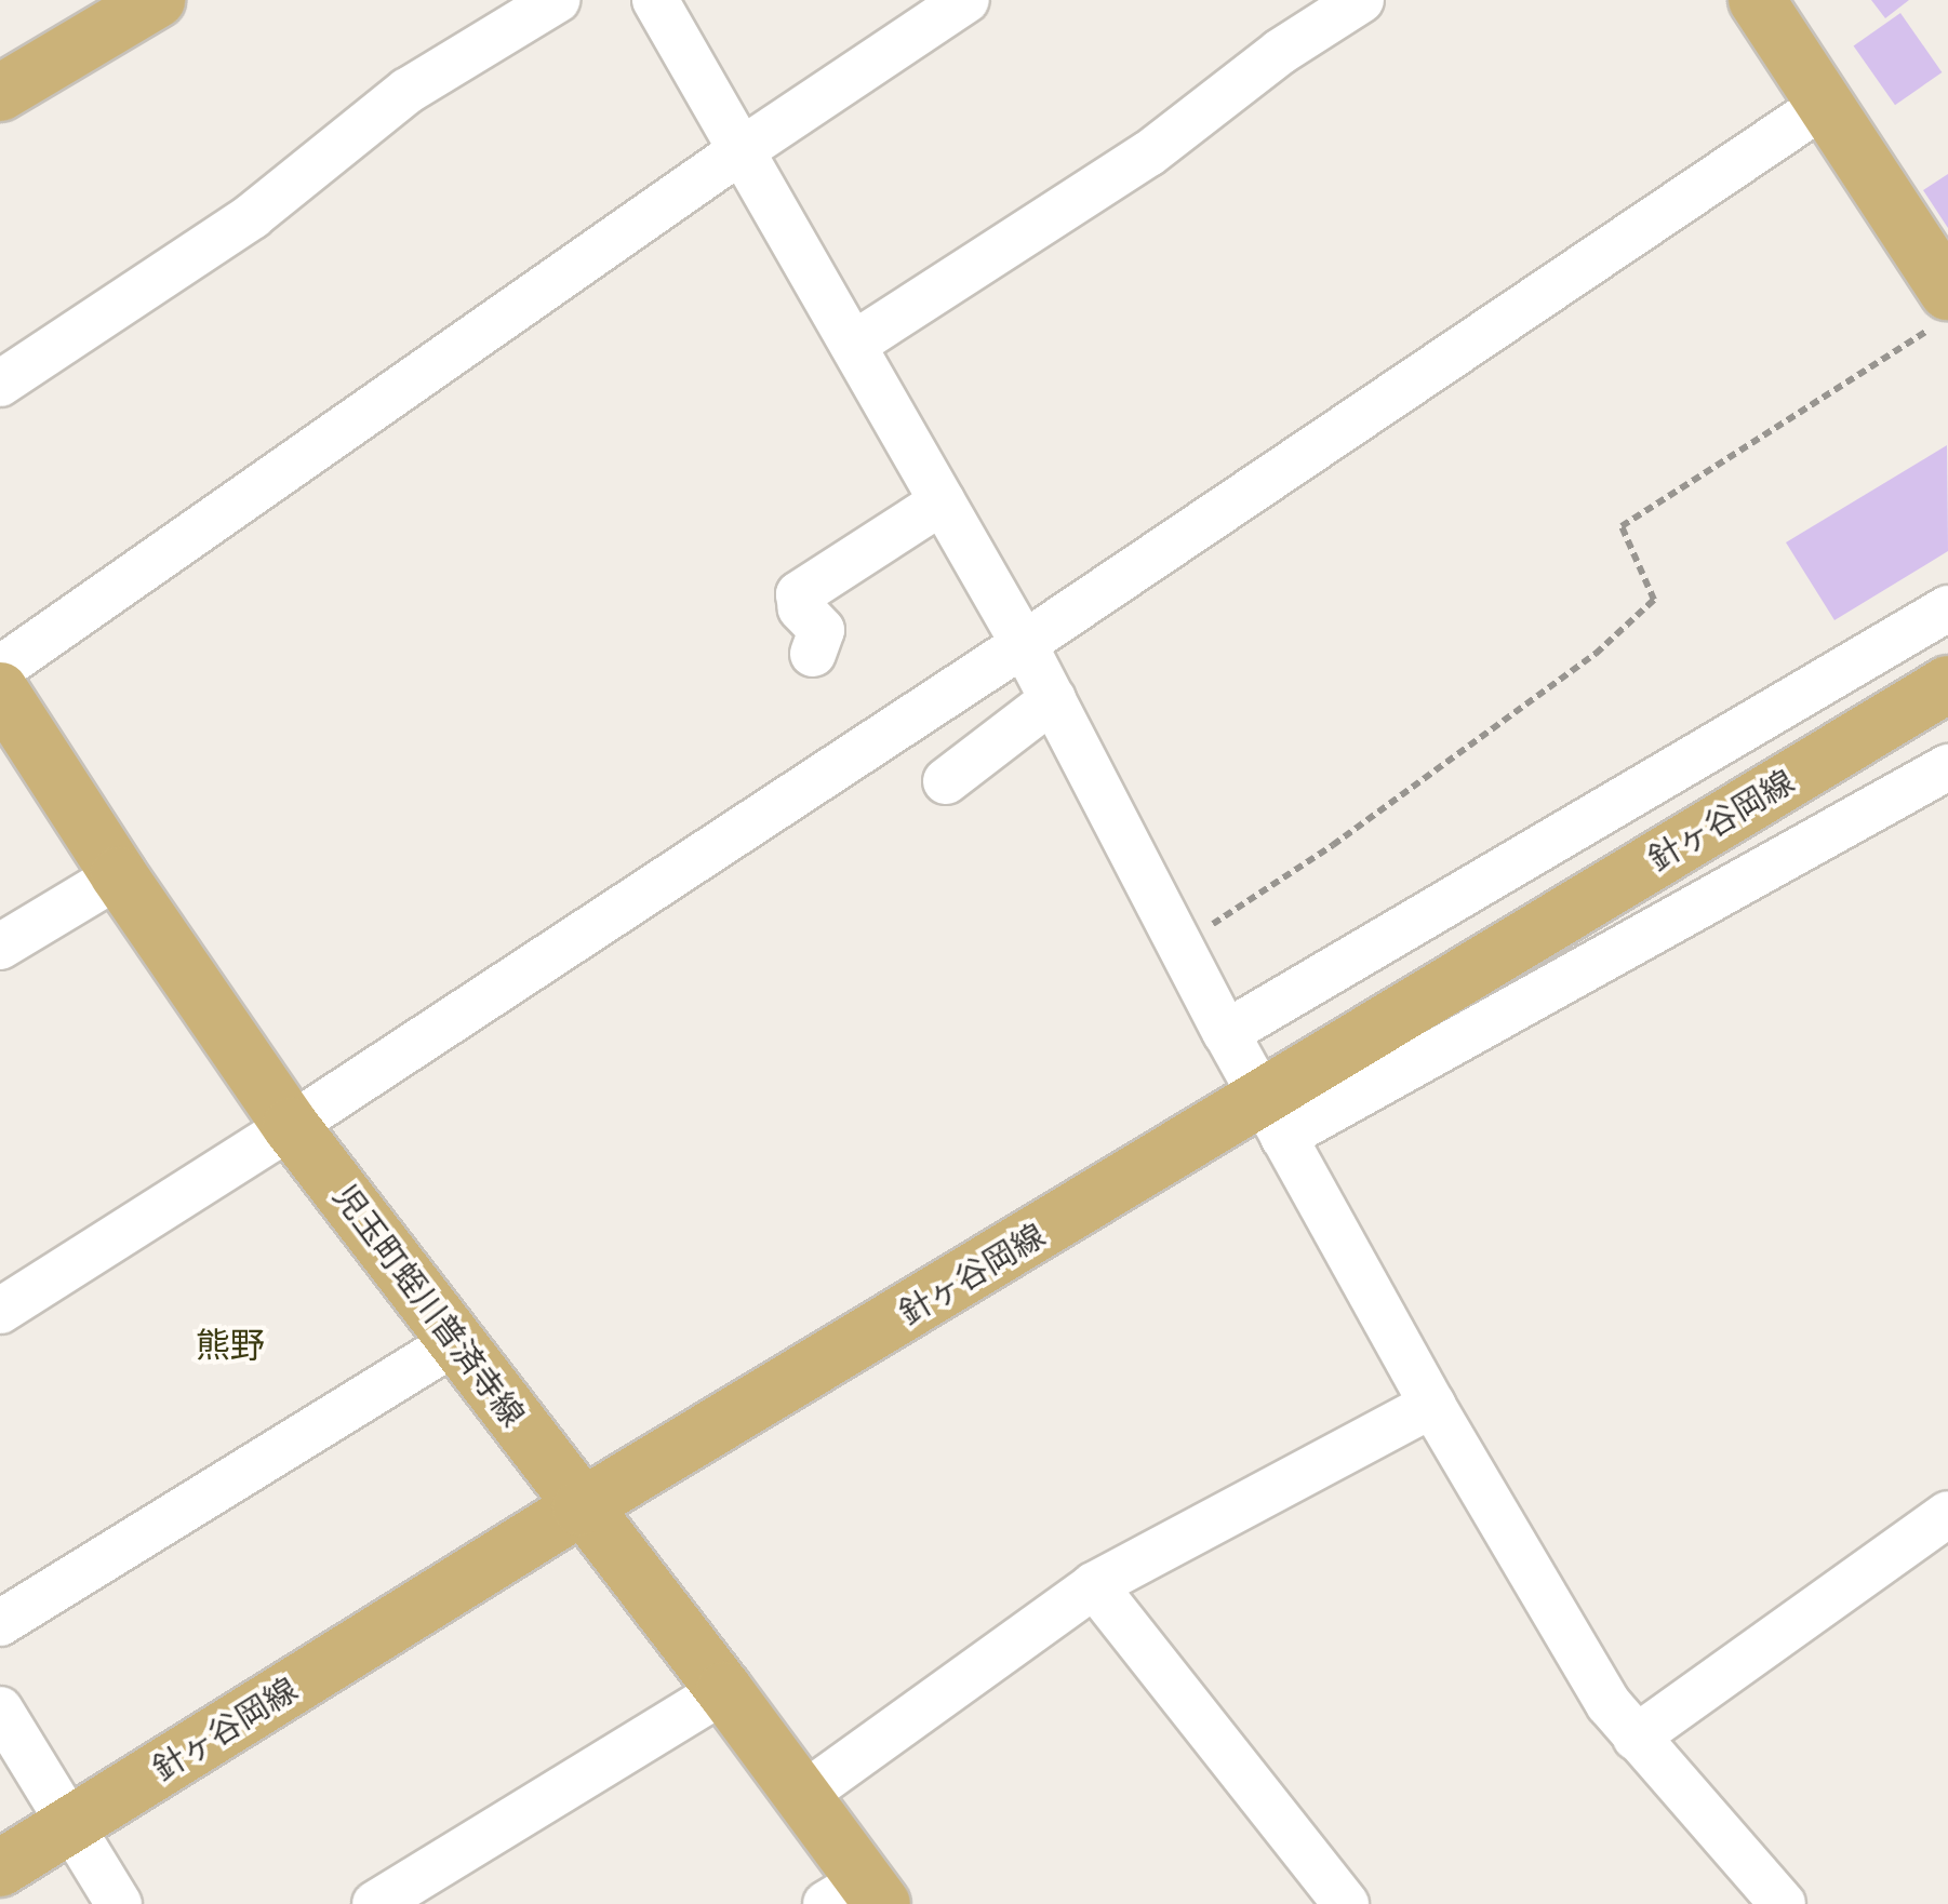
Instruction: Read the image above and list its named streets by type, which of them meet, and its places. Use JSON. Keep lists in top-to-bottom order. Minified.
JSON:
{"streets":{"main road":["針ヶ谷岡線","児玉町蛭川普済寺線"]},"crossings":[["針ヶ谷岡線","児玉町蛭川普済寺線"]],"districts":["熊野"]}
